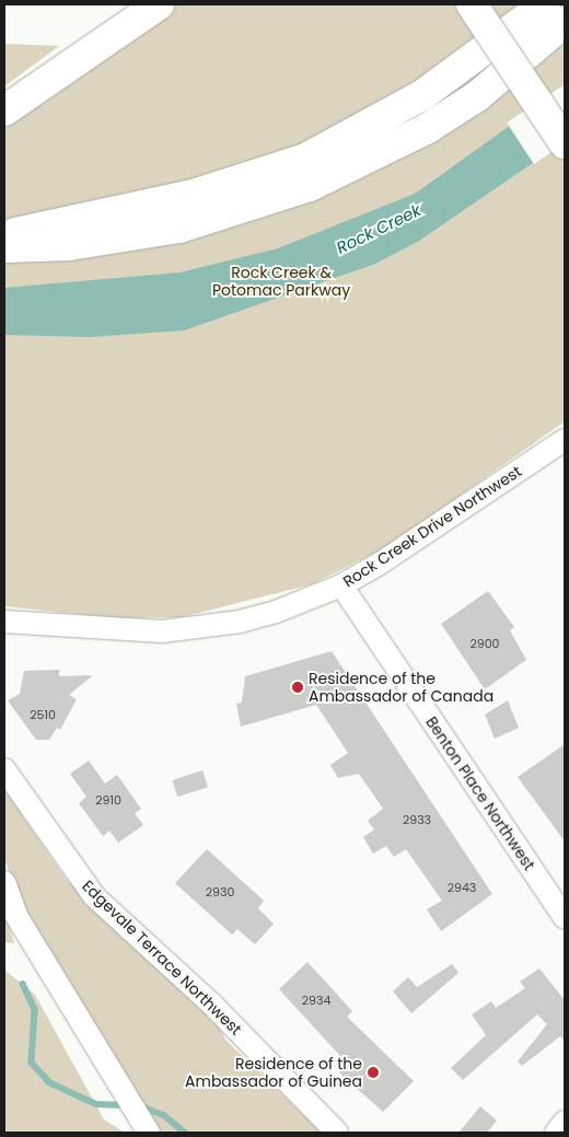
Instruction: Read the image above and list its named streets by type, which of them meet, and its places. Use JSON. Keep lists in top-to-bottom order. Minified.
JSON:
{"streets":{"street":["Rock Creek Drive Northwest","Benton Place Northwest","Edgevale Terrace Northwest"]},"crossings":[["Rock Creek Drive Northwest","Benton Place Northwest"]],"water":["Rock Creek"],"parks":["Rock Creek & Potomac Parkway"],"places":["Residence of the Ambassador of Canada","Residence of the Ambassador of Guinea"],"house_numbers":["2900","2510","2910","2933","2943","2930","2934"]}
